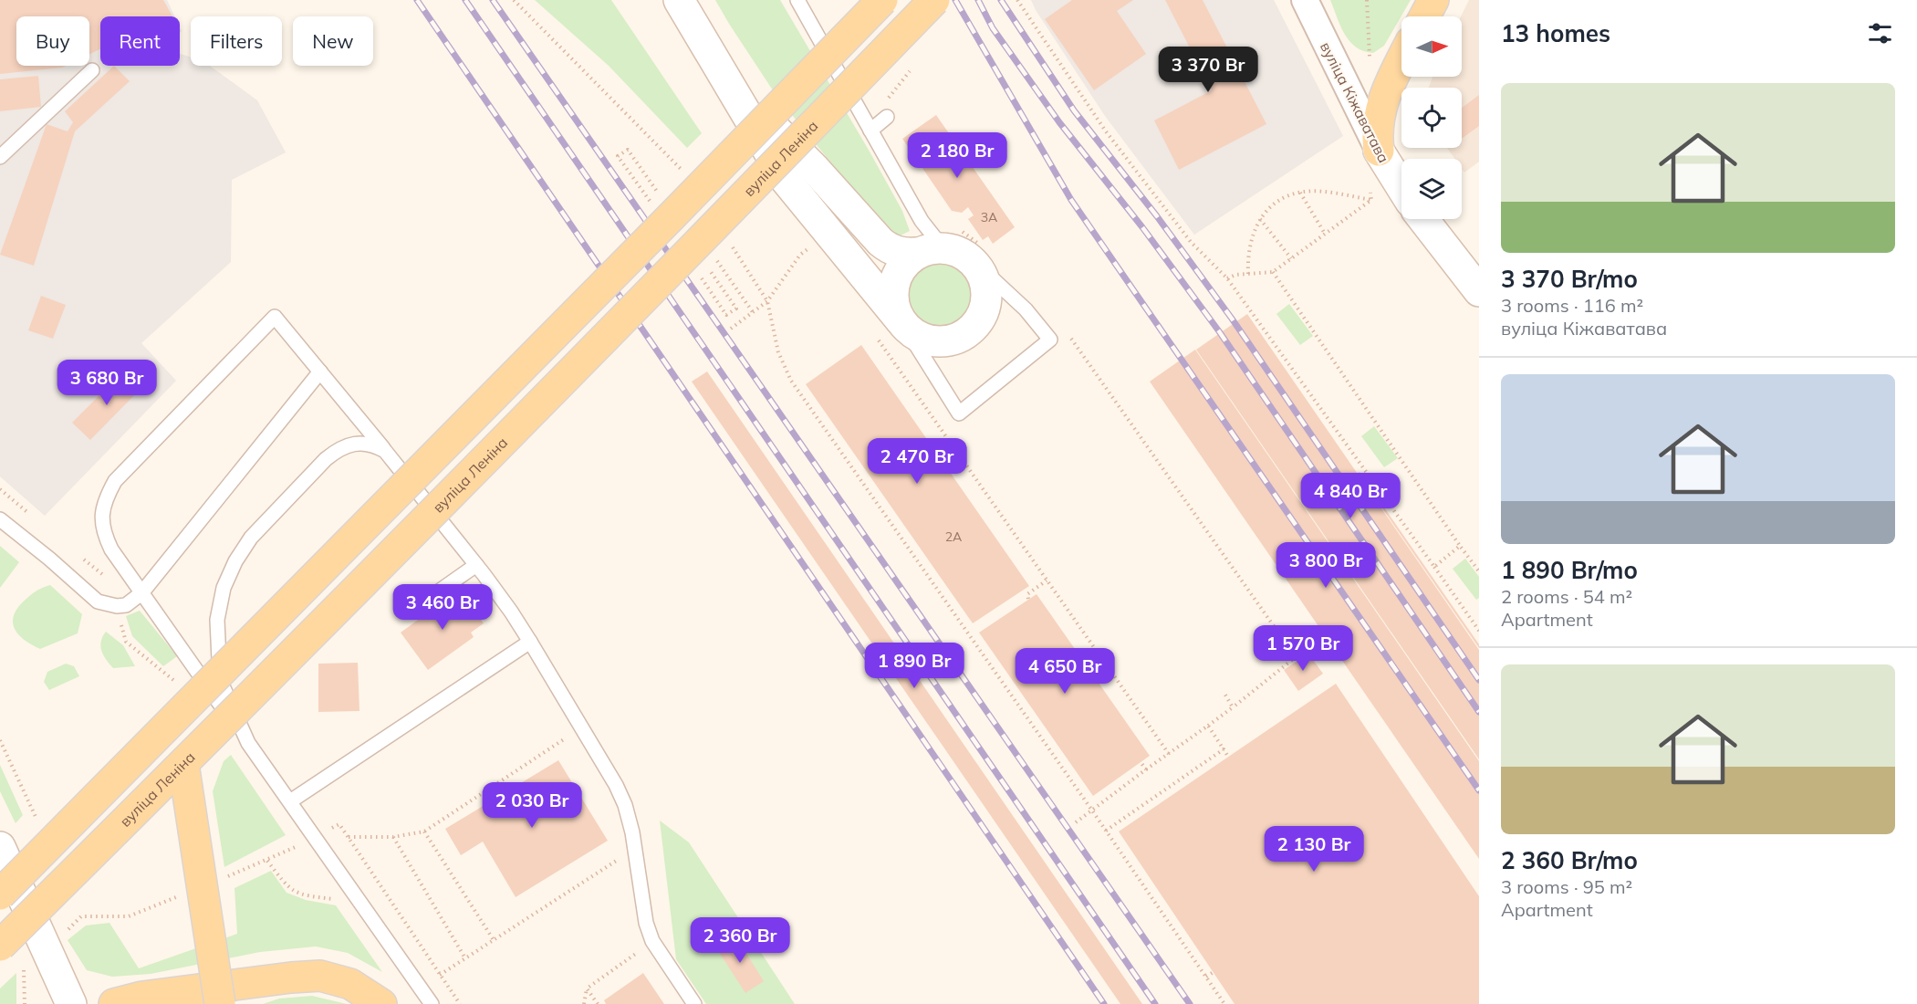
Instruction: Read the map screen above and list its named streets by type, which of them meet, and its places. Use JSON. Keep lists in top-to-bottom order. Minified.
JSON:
{"streets":{"main road":["вуліца Леніна"],"street":["вуліца Кіжаватава"]},"house_numbers":["3А","2А"],"north":"right","page":{"heading":"13 homes","chip":["Buy","Rent","Filters","New"],"price":["3 370 Br","2 180 Br","3 680 Br","2 470 Br","4 840 Br","3 800 Br","3 460 Br","1 570 Br","1 890 Br","4 650 Br","2 030 Br","2 130 Br","2 360 Br"],"list":[{"name":"3 370 Br/mo","note":"3 rooms · 116 m² · вуліца Кіжаватава"},{"name":"1 890 Br/mo","note":"2 rooms · 54 m² · Apartment"},{"name":"2 360 Br/mo","note":"3 rooms · 95 m² · Apartment"}]}}
